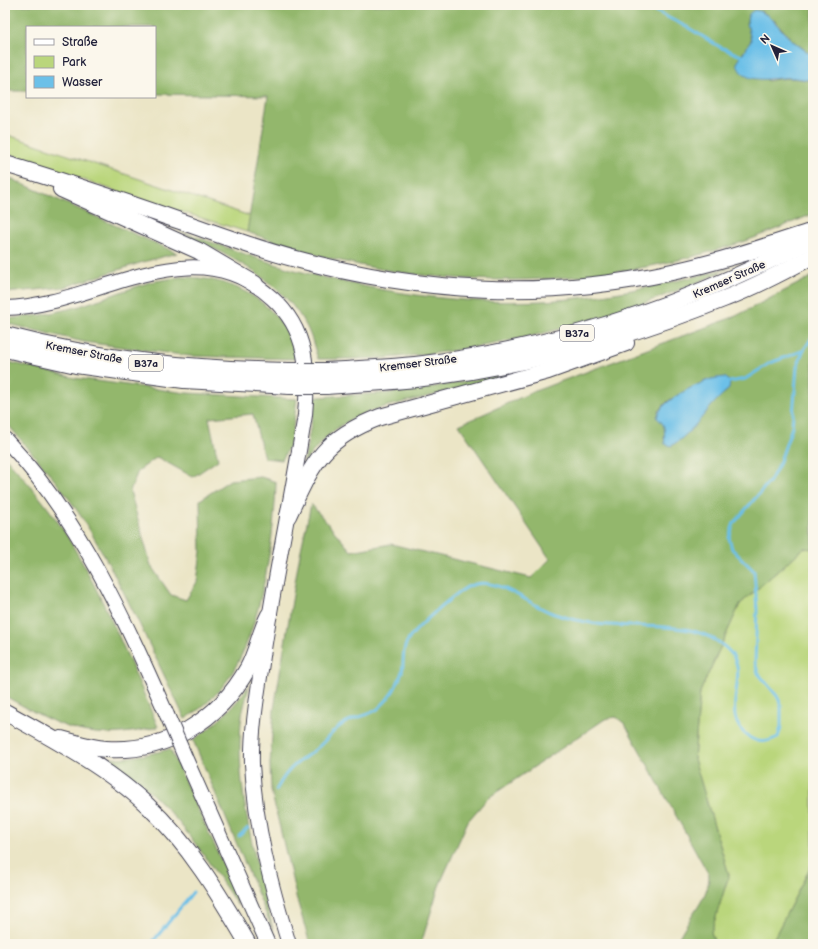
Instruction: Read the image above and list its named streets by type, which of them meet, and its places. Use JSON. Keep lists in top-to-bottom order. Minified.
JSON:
{"streets":{"highway":["Kremser Straße","B37a"]},"legend":["Straße","Park","Wasser"],"north":"top left"}
